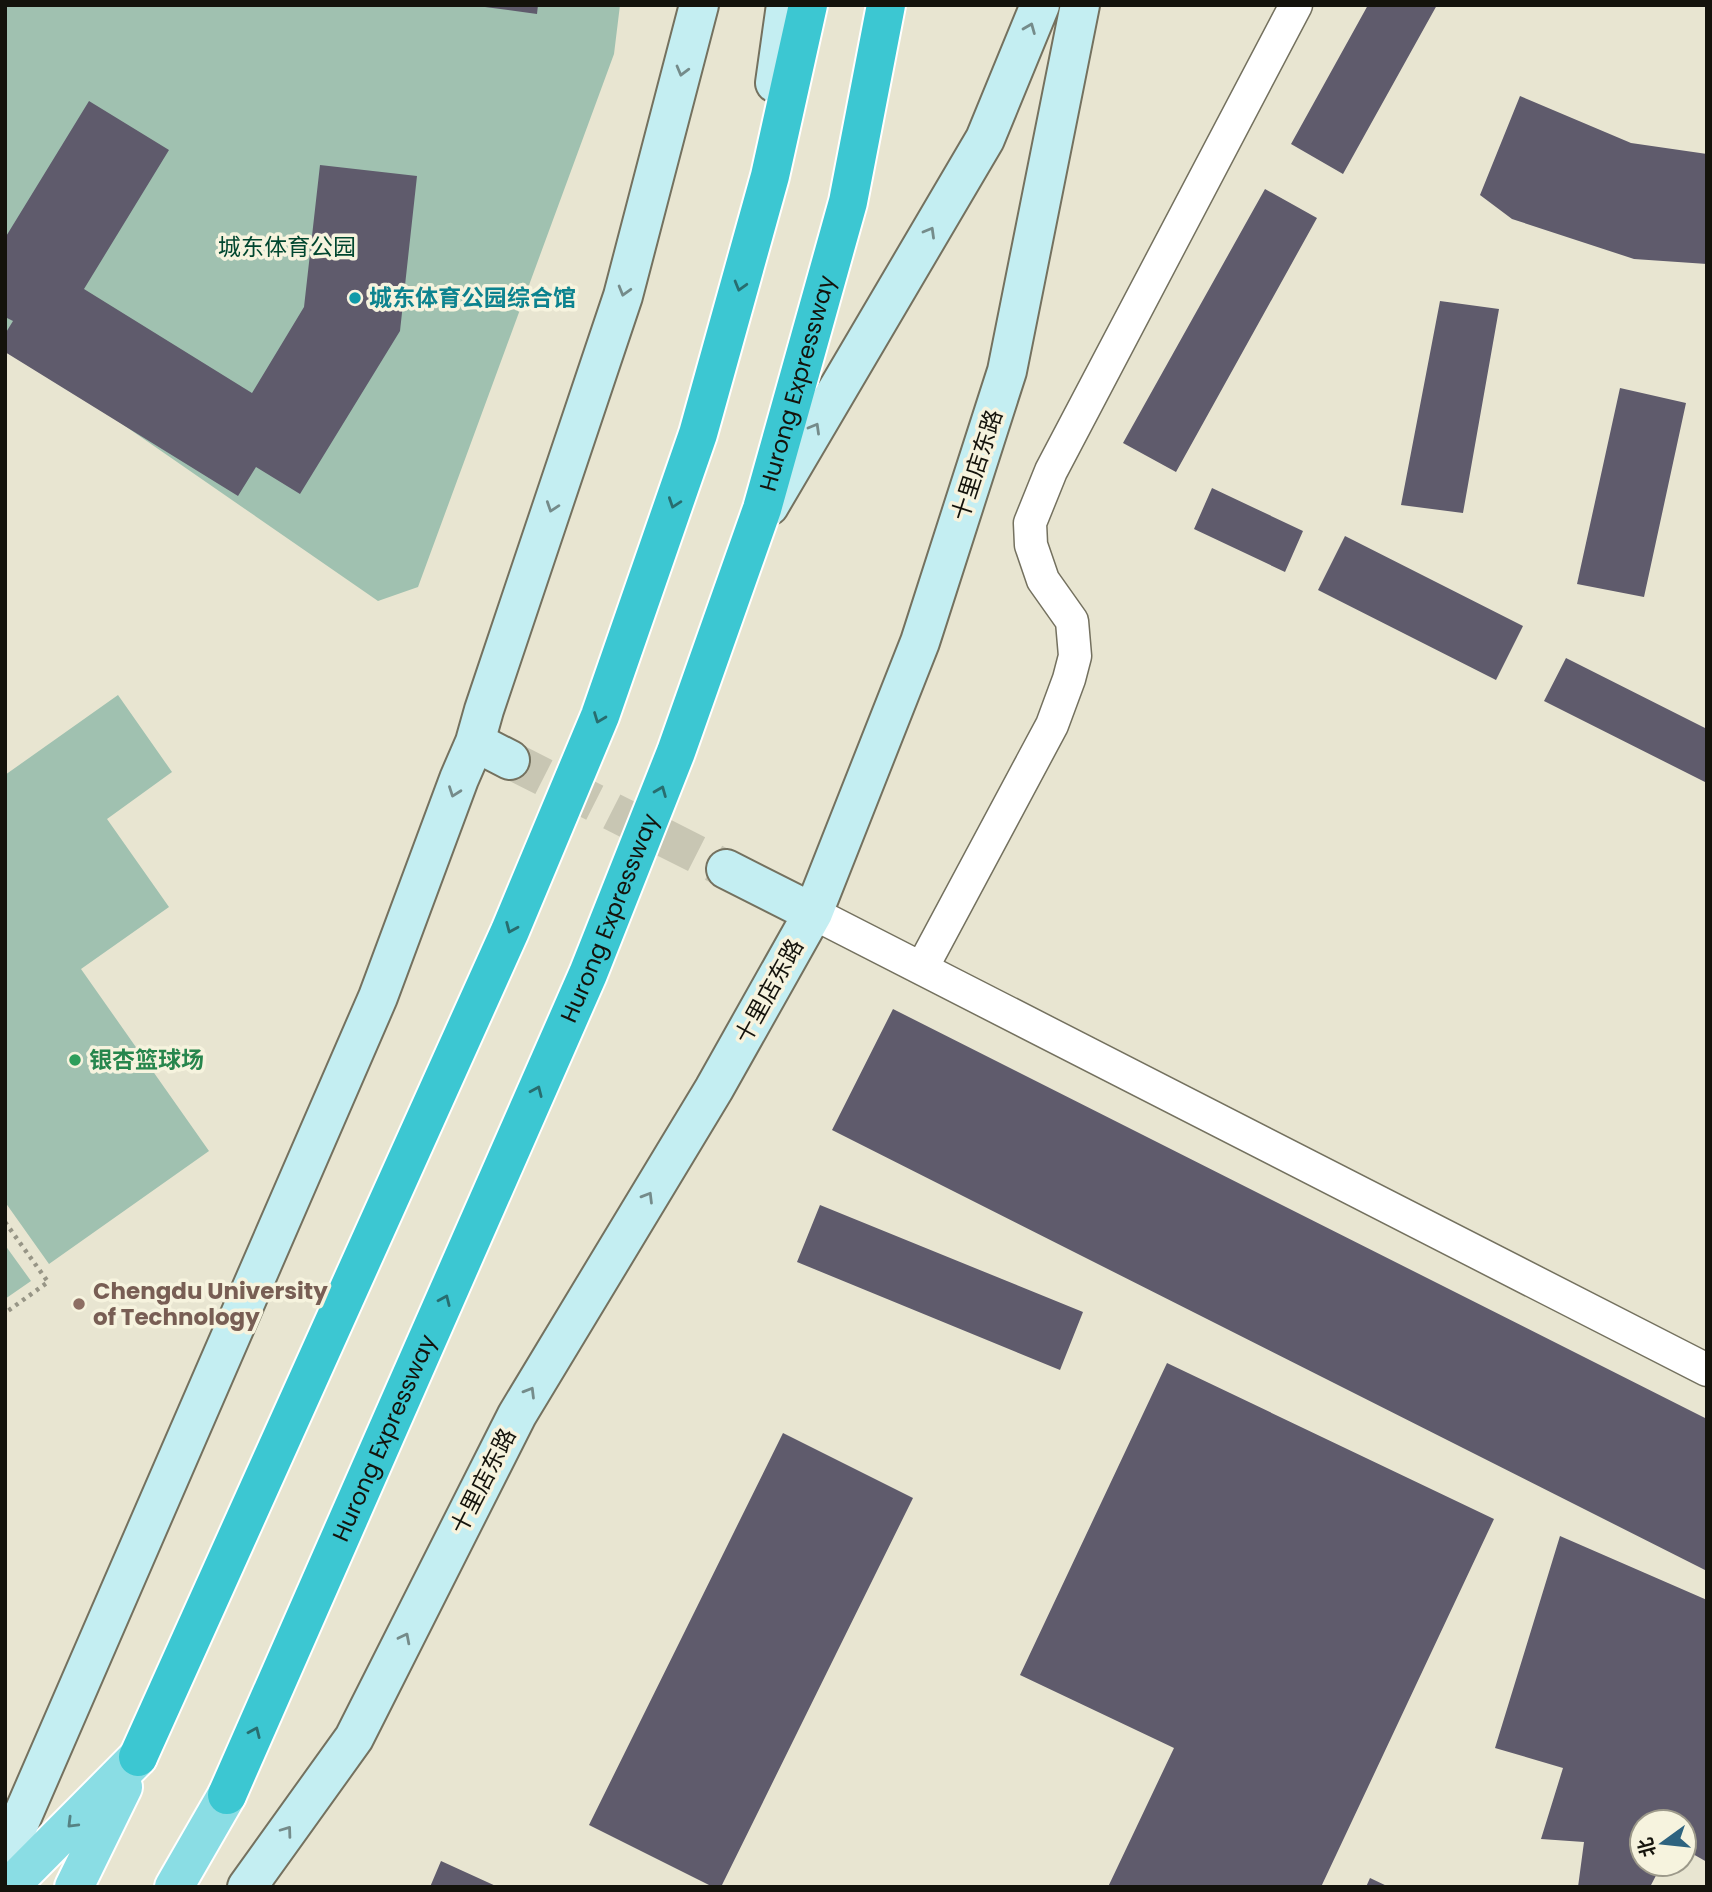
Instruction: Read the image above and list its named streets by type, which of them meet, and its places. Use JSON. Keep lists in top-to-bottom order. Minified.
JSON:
{"streets":{"highway":["Hurong Expressway"],"street":["十里店东路"]},"parks":["城东体育公园"],"places":["城东体育公园综合馆","银杏篮球场","Chengdu University of Technology"],"north":"left"}
